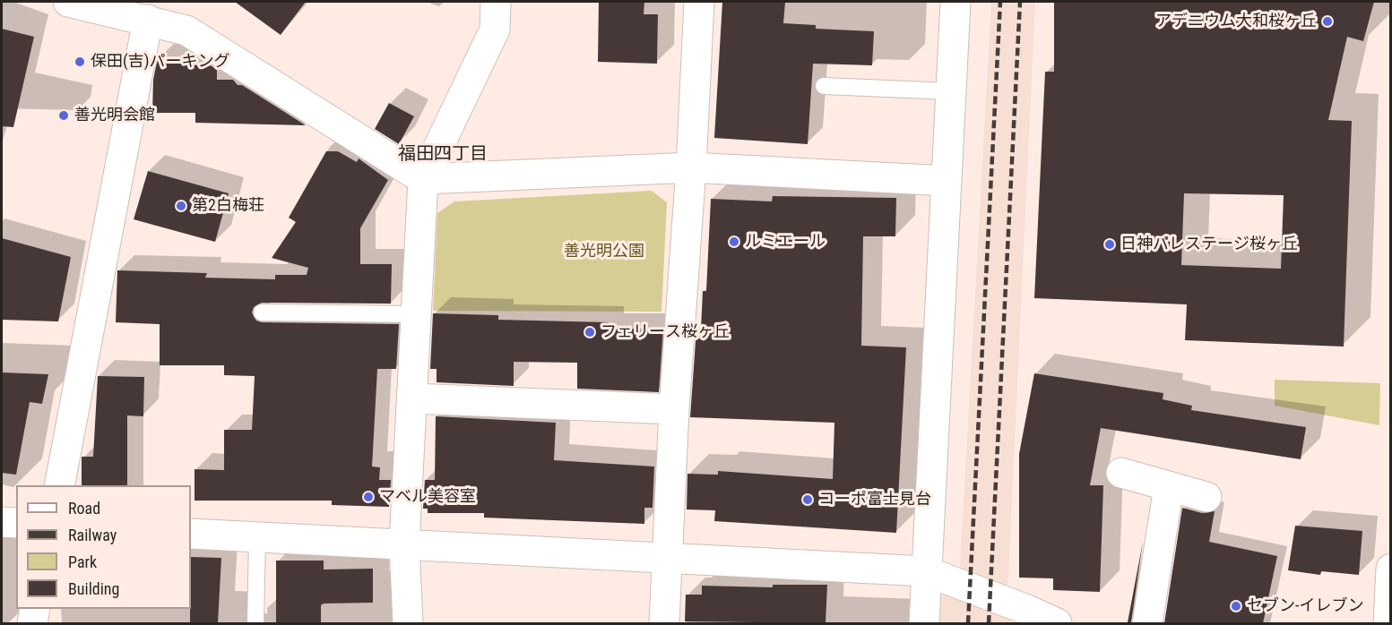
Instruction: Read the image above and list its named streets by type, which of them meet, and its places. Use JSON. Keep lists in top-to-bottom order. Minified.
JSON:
{"districts":["福田四丁目"],"parks":["善光明公園"],"places":["アデニウム大和桜ヶ丘","保田(吉)パーキング","善光明会館","第2白梅荘","ルミエール","日神パレステージ桜ヶ丘","フェリース桜ヶ丘","マベル美容室","コーポ富士見台","セブン-イレブン"],"legend":["Road","Railway","Park","Building"]}
